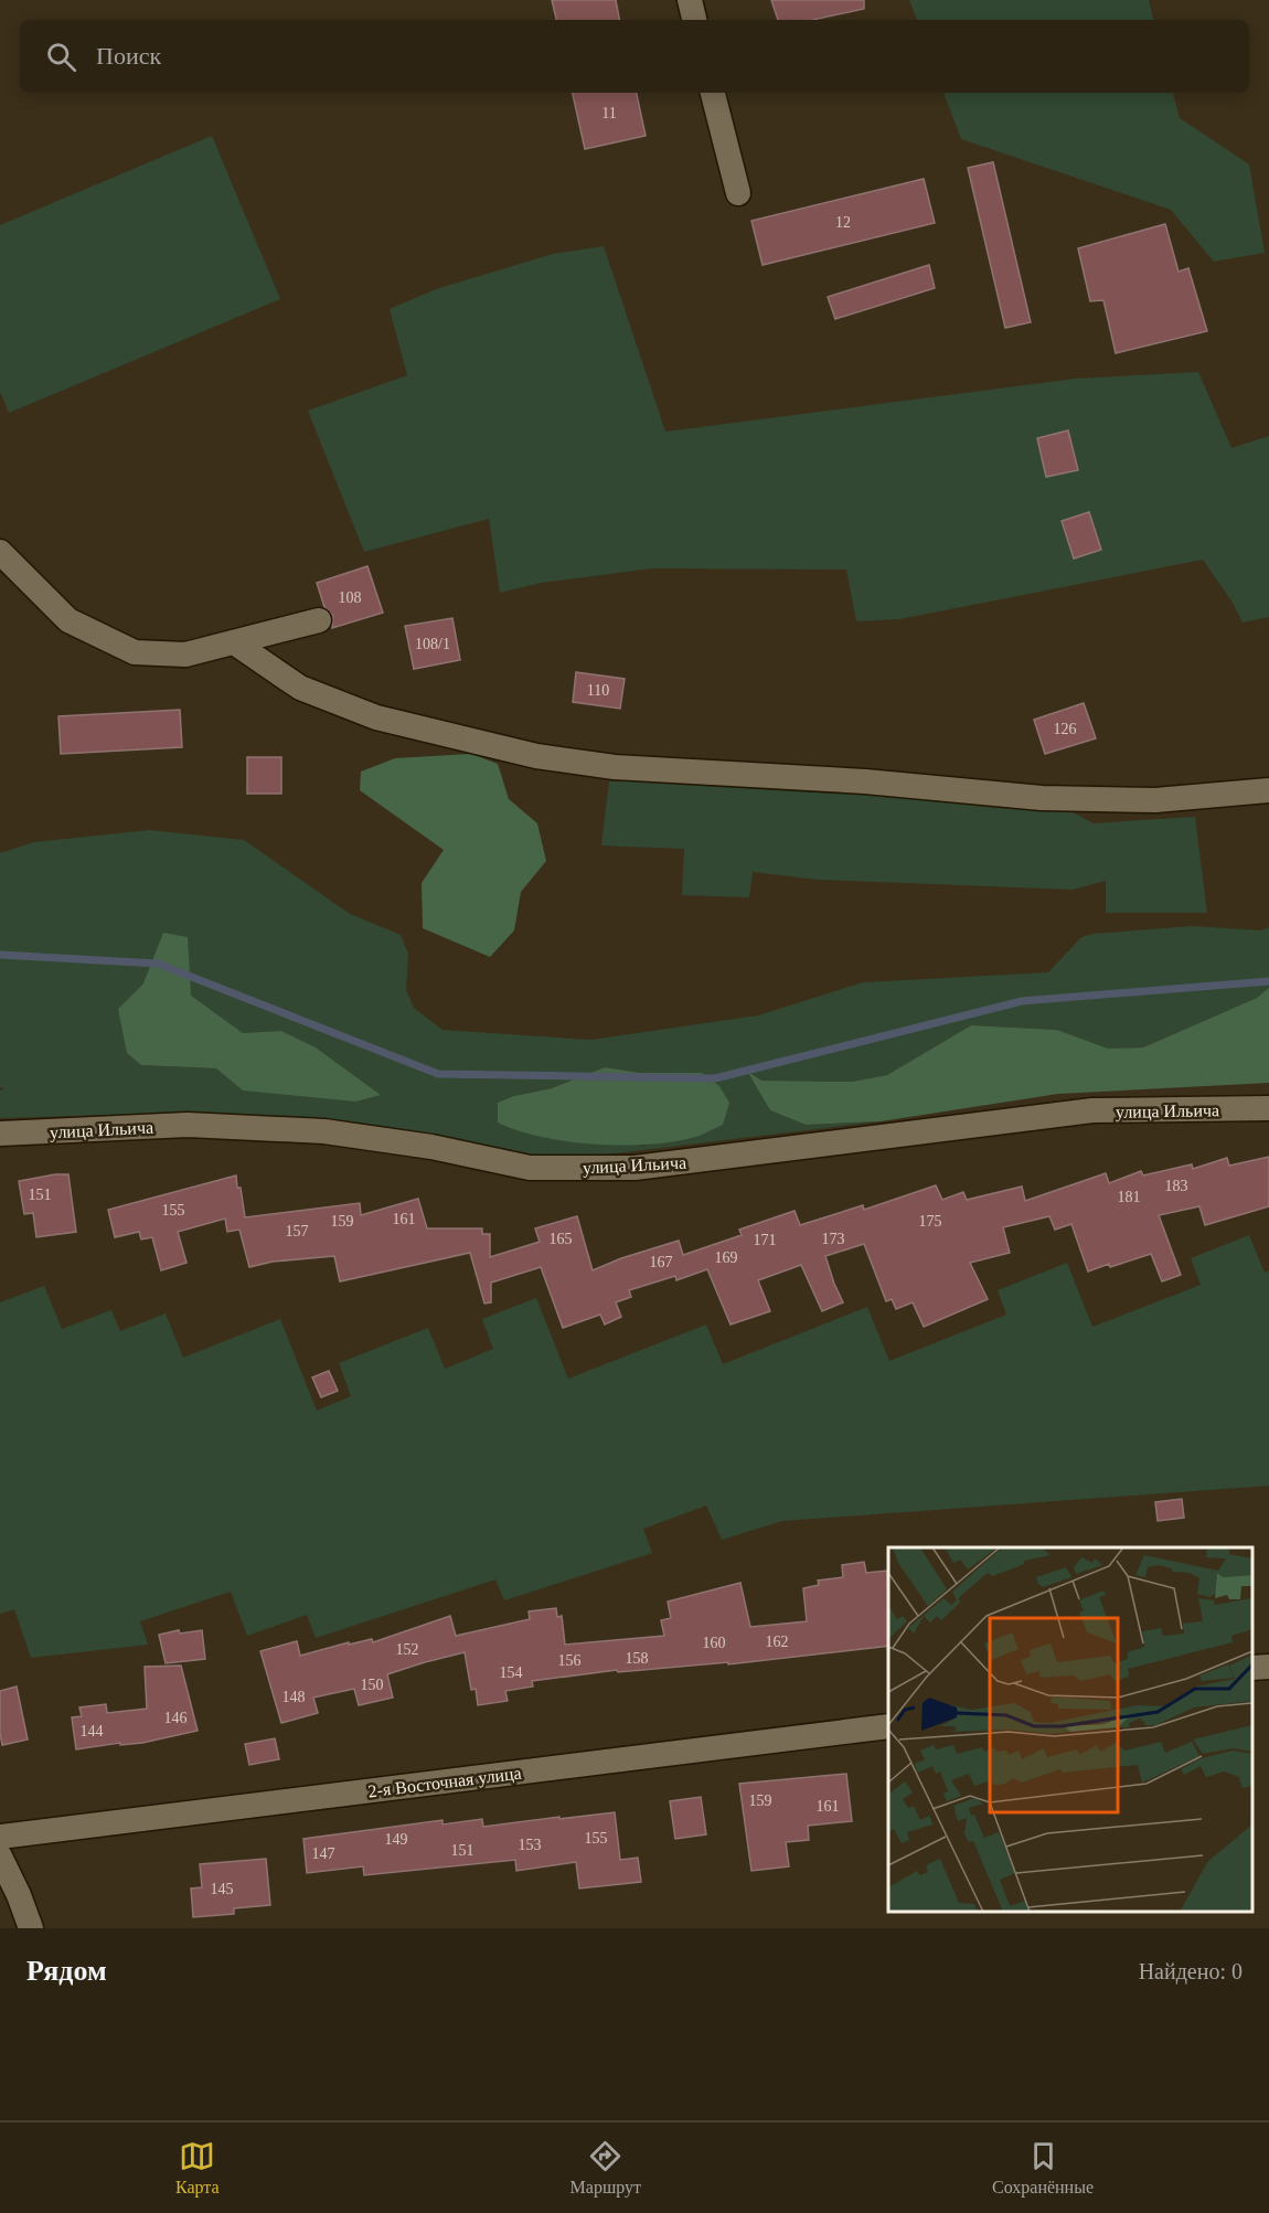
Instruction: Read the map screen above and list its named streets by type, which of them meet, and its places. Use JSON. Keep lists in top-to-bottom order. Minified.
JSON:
{"streets":{"street":["улица Ильича","2-я Восточная улица"]},"house_numbers":["11","12","108","108/1","110","126","183","151","181","155","161","159","175","157","165","173","171","169","167","162","160","152","158","156","154","150","148","146","144","159","161","155","149","153","151","147","145"],"page":{"search":"Поиск","heading":["Рядом","Найдено: 0"],"nav":["Карта","Маршрут","Сохранённые"]}}
